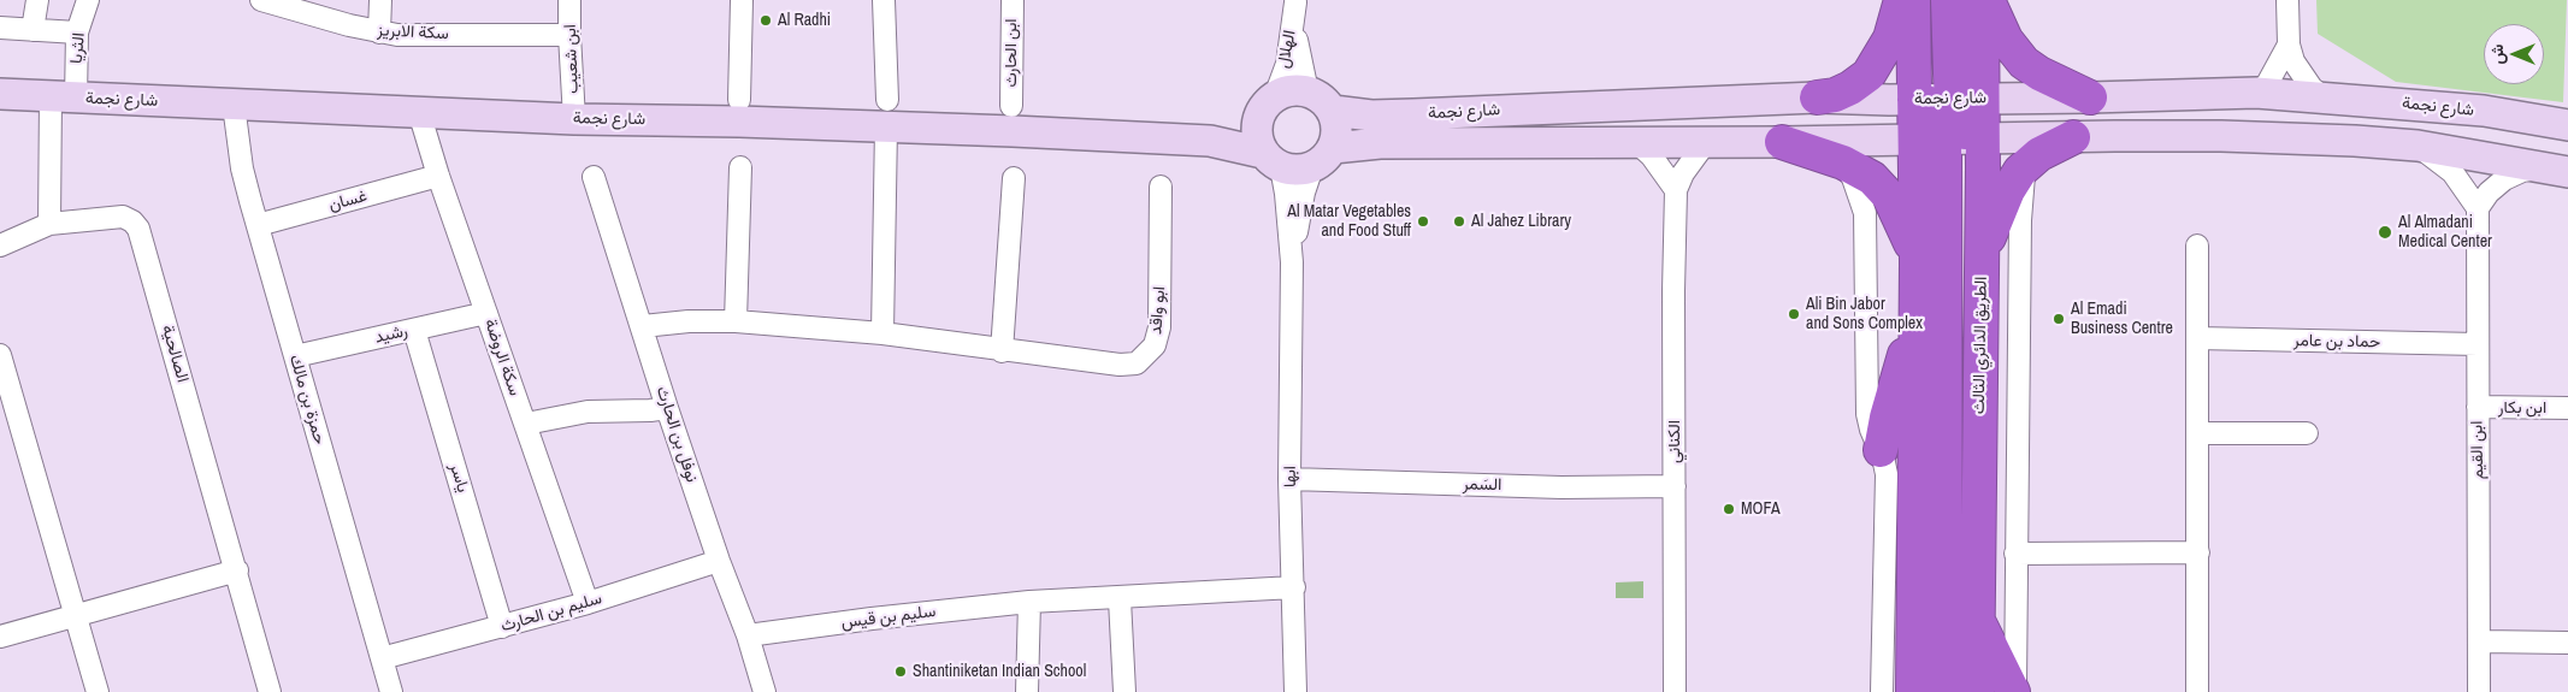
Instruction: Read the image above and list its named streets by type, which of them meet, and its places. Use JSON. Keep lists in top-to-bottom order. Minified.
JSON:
{"streets":{"highway":["الطريق الدائري الثالث"],"main road":["شارع نجمة"],"street":["سكة الابريز","الثريا","الهلال","ابن الحارث","ابن شعيب","غسان","ابو واقد","رشيد","حماد بن عامر","الصالحية","سكة الروضة","حمزة بن مالك","ابن بكار","نوفل بن الحارث","الكناني","ابن القيم","ابها","ياسر","السَمر","سليم بن الحارث","سليم بن قيس"]},"crossings":[["سكة الابريز","ابن شعيب"],["الثريا","شارع نجمة"],["الهلال","شارع نجمة"],["الهلال","ابها"],["ابن شعيب","شارع نجمة"],["شارع نجمة","الطريق الدائري الثالث"],["شارع نجمة","سكة الروضة"],["شارع نجمة","حمزة بن مالك"],["شارع نجمة","الكناني"],["شارع نجمة","ابها"],["غسان","سكة الروضة"],["غسان","حمزة بن مالك"],["ابو واقد","نوفل بن الحارث"],["رشيد","سكة الروضة"],["رشيد","حمزة بن مالك"],["رشيد","ياسر"],["حماد بن عامر","ابن القيم"],["سكة الروضة","سليم بن الحارث"],["حمزة بن مالك","سليم بن الحارث"],["ابن بكار","ابن القيم"],["نوفل بن الحارث","سليم بن الحارث"],["نوفل بن الحارث","سليم بن قيس"],["الكناني","السَمر"],["ابها","السَمر"],["ابها","سليم بن قيس"],["ياسر","سليم بن الحارث"]],"places":["Al Radhi","Al Matar Vegetables and Food Stuff","Al Jahez Library","Al Almadani Medical Center","Ali Bin Jabor and Sons Complex","Al Emadi Business Centre","MOFA","Shantiniketan Indian School"],"north":"left"}
